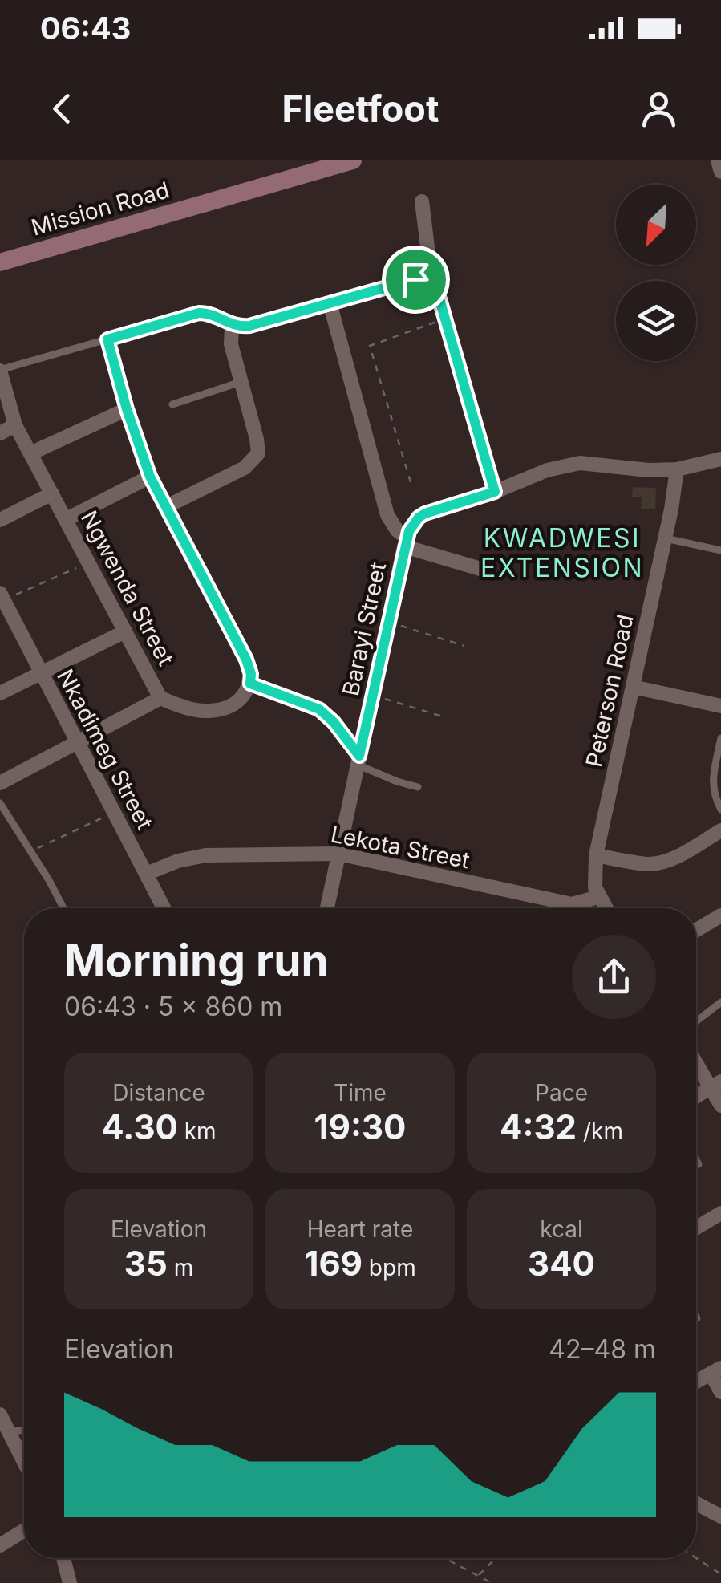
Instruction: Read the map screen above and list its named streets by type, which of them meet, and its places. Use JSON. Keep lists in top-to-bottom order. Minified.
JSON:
{"streets":{"street":["Mission Road","Ngwenda Street","Barayi Street","Peterson Road","Nkadimeg Street","Lekota Street"]},"crossings":[["Barayi Street","Peterson Road"],["Barayi Street","Lekota Street"],["Peterson Road","Lekota Street"],["Nkadimeg Street","Lekota Street"]],"districts":["KWADWESI EXTENSION"],"north":"bottom left","page":{"status":"06:43","header":"Fleetfoot","heading":["Morning run","06:43 · 5 × 860 m"],"stats":[["Distance","4.30 km"],["Time","19:30"],["Pace","4:32 /km"],["Elevation","35 m"],["Heart rate","169 bpm"],["kcal","340"]],"chart":["Elevation","42–48 m"]}}
